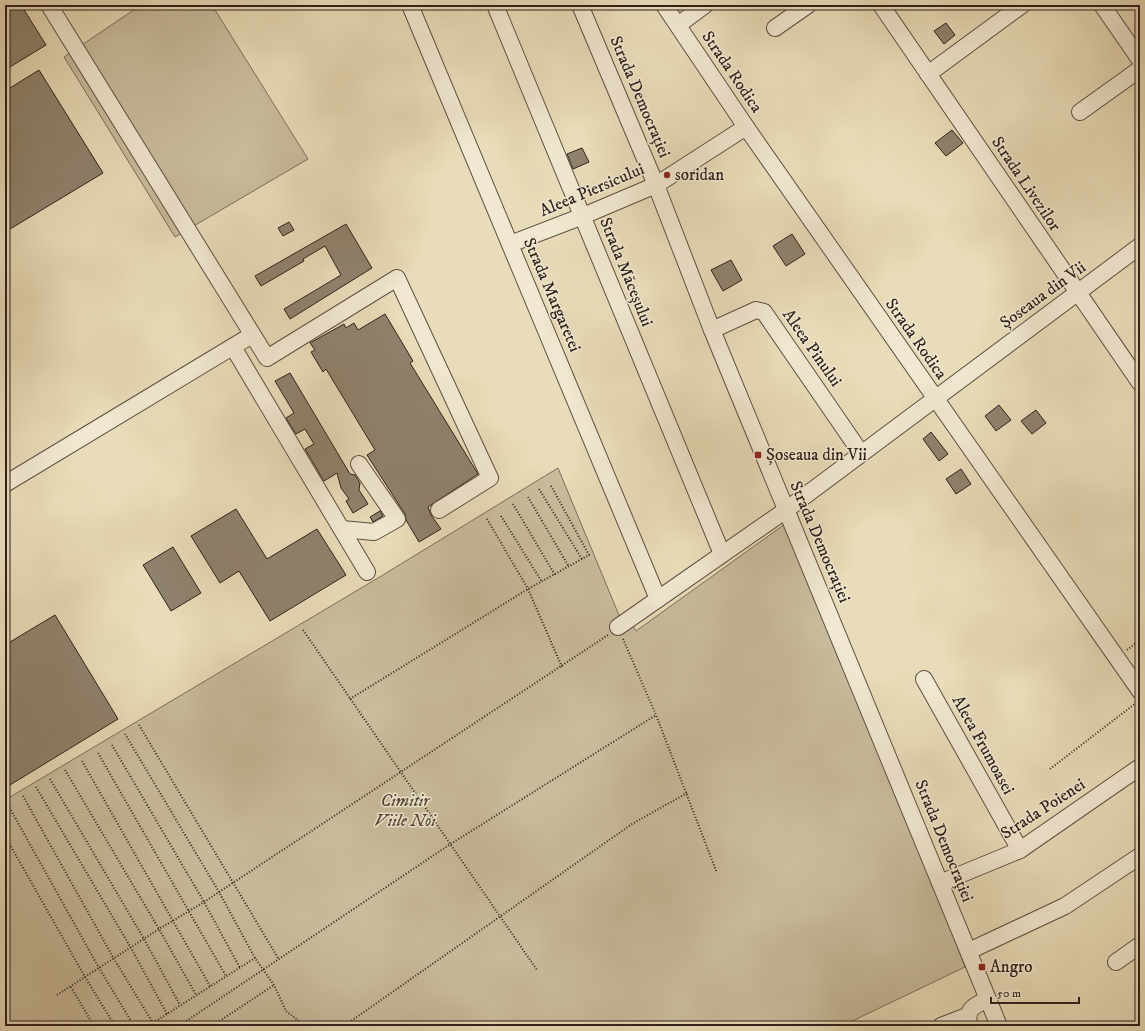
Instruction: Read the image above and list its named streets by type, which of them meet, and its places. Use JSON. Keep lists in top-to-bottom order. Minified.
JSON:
{"streets":{"street":["Strada Rodica","Strada Democrației","Strada Livezilor","Aleea Piersicului","Strada Măceșului","Strada Margaretei","Șoseaua din Vii","Aleea Pinului","Aleea Frumoasei","Strada Poienei"]},"crossings":[["Strada Rodica","Aleea Piersicului"],["Strada Rodica","Șoseaua din Vii"],["Strada Democrației","Aleea Piersicului"],["Strada Democrației","Șoseaua din Vii"],["Strada Democrației","Aleea Pinului"],["Strada Democrației","Strada Poienei"],["Strada Livezilor","Șoseaua din Vii"],["Aleea Piersicului","Strada Măceșului"],["Aleea Piersicului","Strada Margaretei"],["Strada Măceșului","Șoseaua din Vii"],["Strada Margaretei","Șoseaua din Vii"],["Șoseaua din Vii","Aleea Pinului"],["Aleea Frumoasei","Strada Poienei"]],"parks":["Cimitir Viile Noi"],"places":{"other":["soridan"],"transit":["Șoseaua din Vii","Angro"]},"scale_bar":"50 m"}
